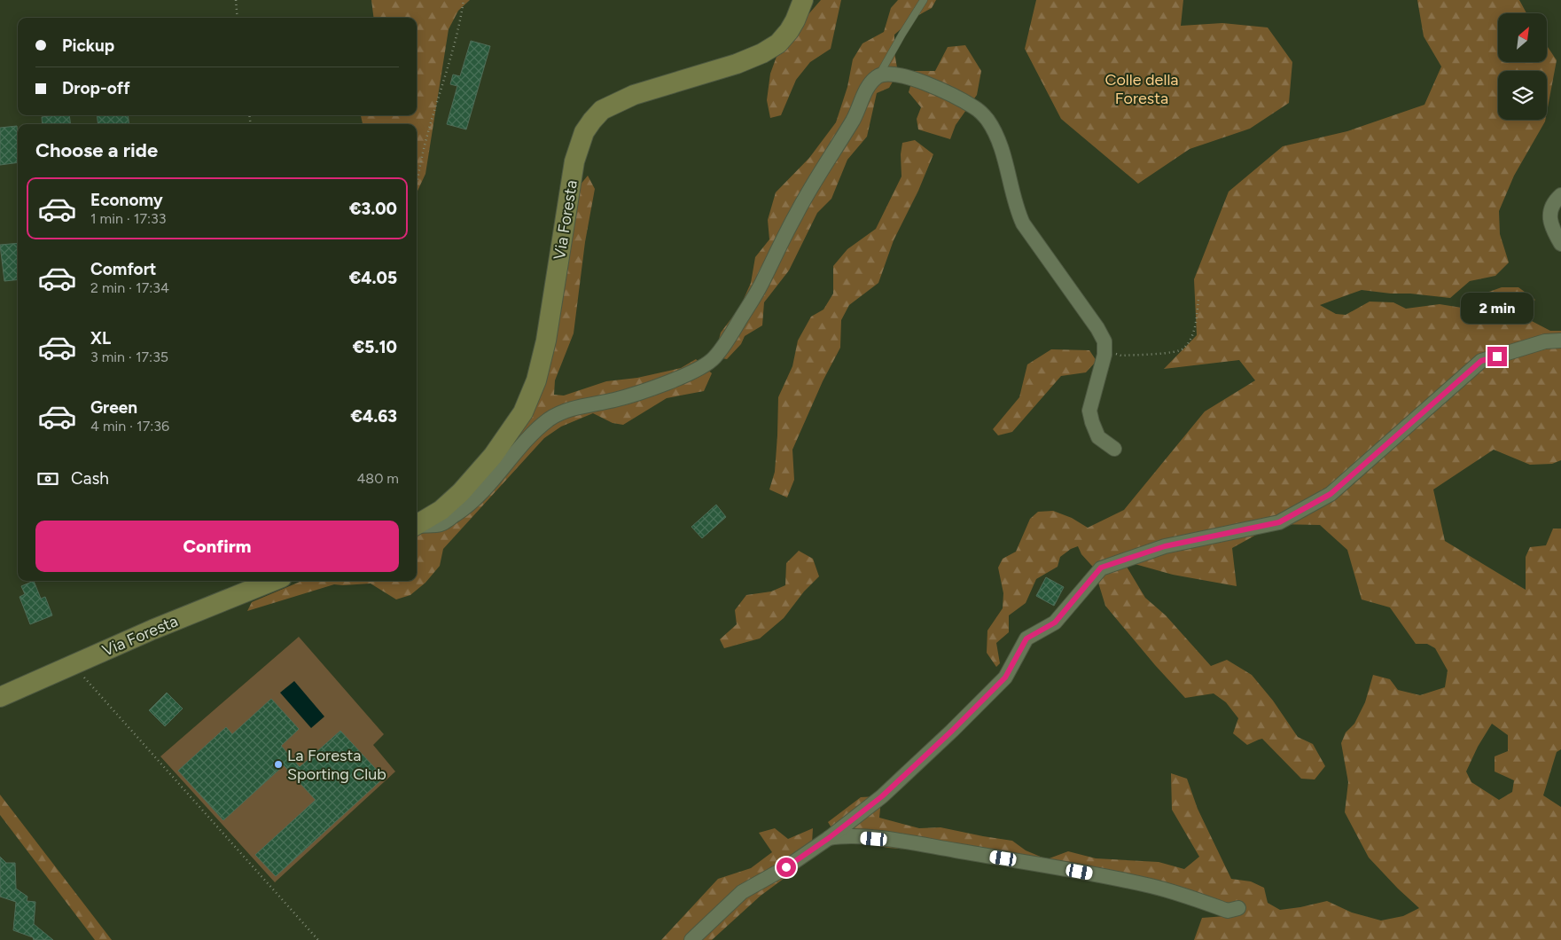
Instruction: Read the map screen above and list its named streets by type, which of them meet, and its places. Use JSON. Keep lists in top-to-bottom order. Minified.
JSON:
{"streets":{"main road":["Via Foresta"]},"parks":["Colle della Foresta"],"places":["La Foresta Sporting Club"],"north":"top right","page":{"banner":["Pickup","Drop-off"],"heading":"Choose a ride","list":[{"name":"Economy","note":"1 min · 17:33","value":"€3.00"},{"name":"Comfort","note":"2 min · 17:34","value":"€4.05"},{"name":"XL","note":"3 min · 17:35","value":"€5.10"},{"name":"Green","note":"4 min · 17:36","value":"€4.63"}],"bubble":"2 min","pay":["Cash","480 m"],"buttons":"Confirm"}}
